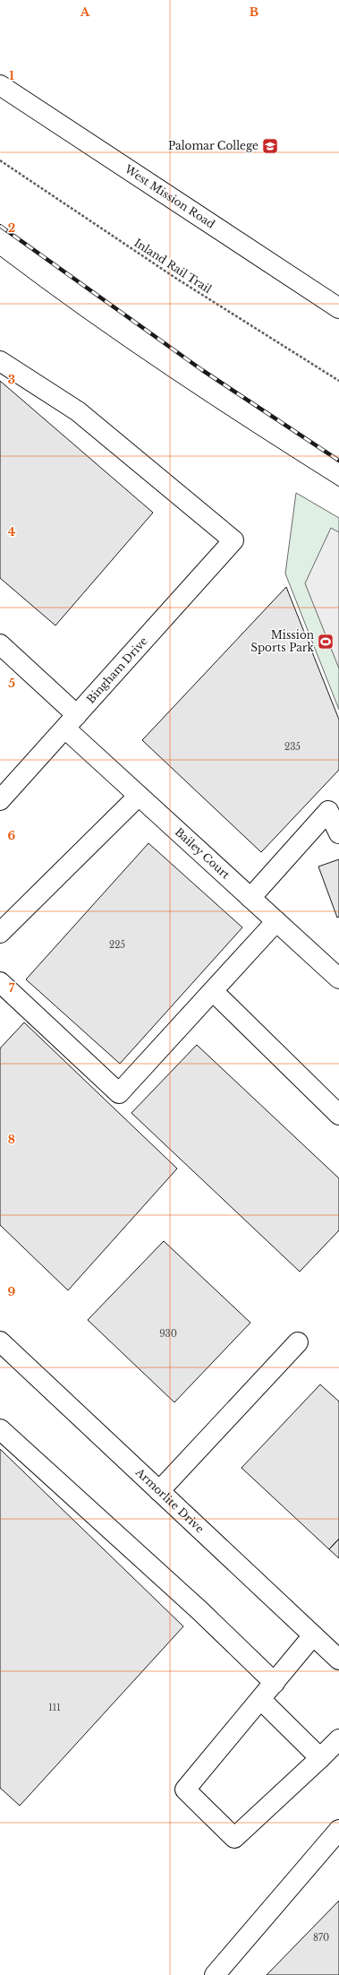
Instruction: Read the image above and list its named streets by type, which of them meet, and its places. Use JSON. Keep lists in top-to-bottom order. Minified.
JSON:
{"streets":{"street":["West Mission Road","Bingham Drive","Bailey Court","Armorlite Drive"],"path":["Inland Rail Trail"]},"crossings":[["Bingham Drive","Bailey Court"]],"places":{"school or university":["Palomar College"],"sports":["Mission Sports Park"]},"house_numbers":["235","225","930","111","870"],"grid":{"columns":["A","B"],"rows":["1","2","3","4","5","6","7","8","9"]}}
